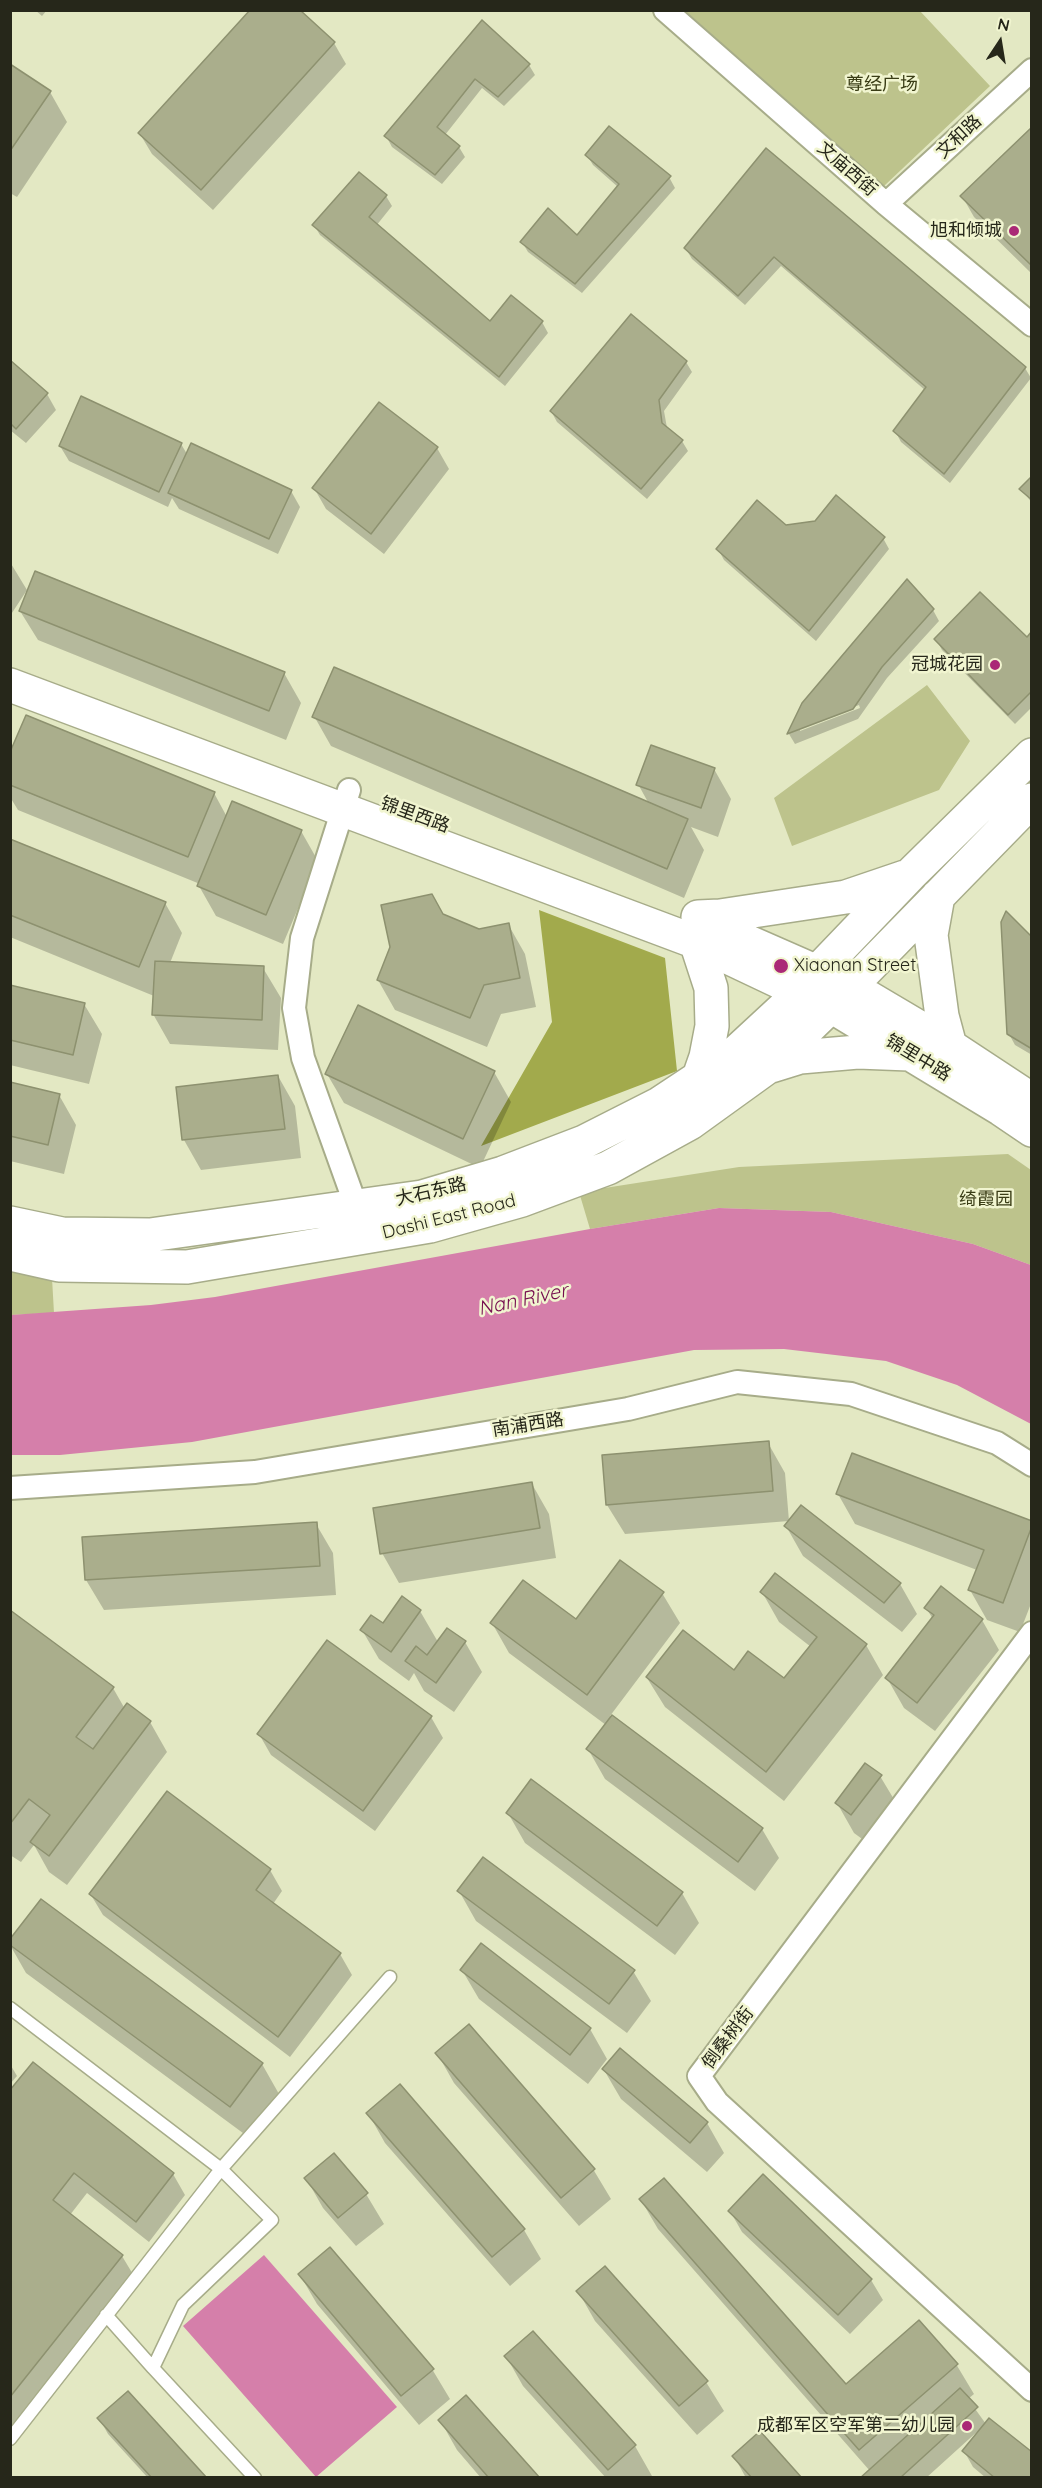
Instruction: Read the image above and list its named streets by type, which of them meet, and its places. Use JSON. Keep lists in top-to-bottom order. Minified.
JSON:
{"streets":{"main road":["锦里西路","锦里中路","大石东路","Dashi East Road"],"street":["文和路","文庙西街","南浦西路","倒桑树街"]},"crossings":[["文和路","文庙西街"],["锦里西路","锦里中路"],["锦里西路","大石东路"],["锦里中路","大石东路"],["锦里中路","Dashi East Road"]],"water":["Nan River"],"parks":["尊经广场","绮霞园"],"places":["旭和倾城","冠城花园","Xiaonan Street","成都军区空军第二幼儿园"],"north":"top"}
